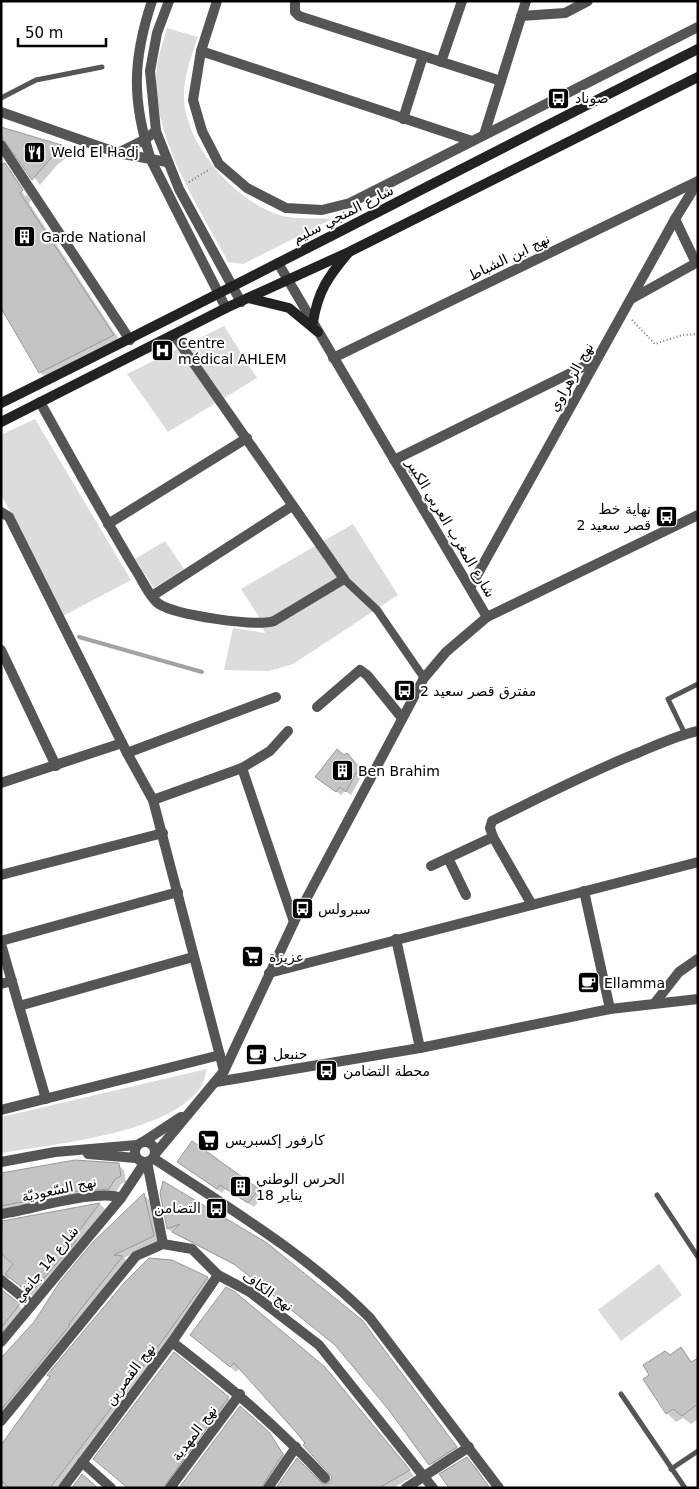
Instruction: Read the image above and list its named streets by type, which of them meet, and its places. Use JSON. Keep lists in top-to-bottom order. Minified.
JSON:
{"streets":{"main road":["شارع المنجي سليم"],"street":["نهج ابن الشباط","نهج الزهراوي","شارع المغرب العربي الكبير","نهج السّعوديّة","شارع 14 جانفي","نهج الكاف","نهج القصرين","نهج المهدية"]},"crossings":[["شارع المنجي سليم","شارع المغرب العربي الكبير"],["نهج ابن الشباط","نهج الزهراوي"],["نهج ابن الشباط","شارع المغرب العربي الكبير"],["نهج الزهراوي","شارع المغرب العربي الكبير"],["شارع المغرب العربي الكبير","شارع 14 جانفي"],["نهج السّعوديّة","شارع 14 جانفي"],["نهج الكاف","نهج القصرين"]],"places":{"bus stop":["صوناد","نهاية خط قصر سعيد 2","مفترق قصر سعيد 2","سبرولس","محطة التضامن","التضامن"],"restaurant":["Weld El Hadj"],"building":["Garde National","Ben Brahim","الحرس الوطني 18 يناير"],"hospital":["Centre médical AHLEM"],"supermarket":["عزيزة","كارفور إكسبريس"],"cafe":["Ellamma","حنبعل"]},"scale_bar":"50 m"}
